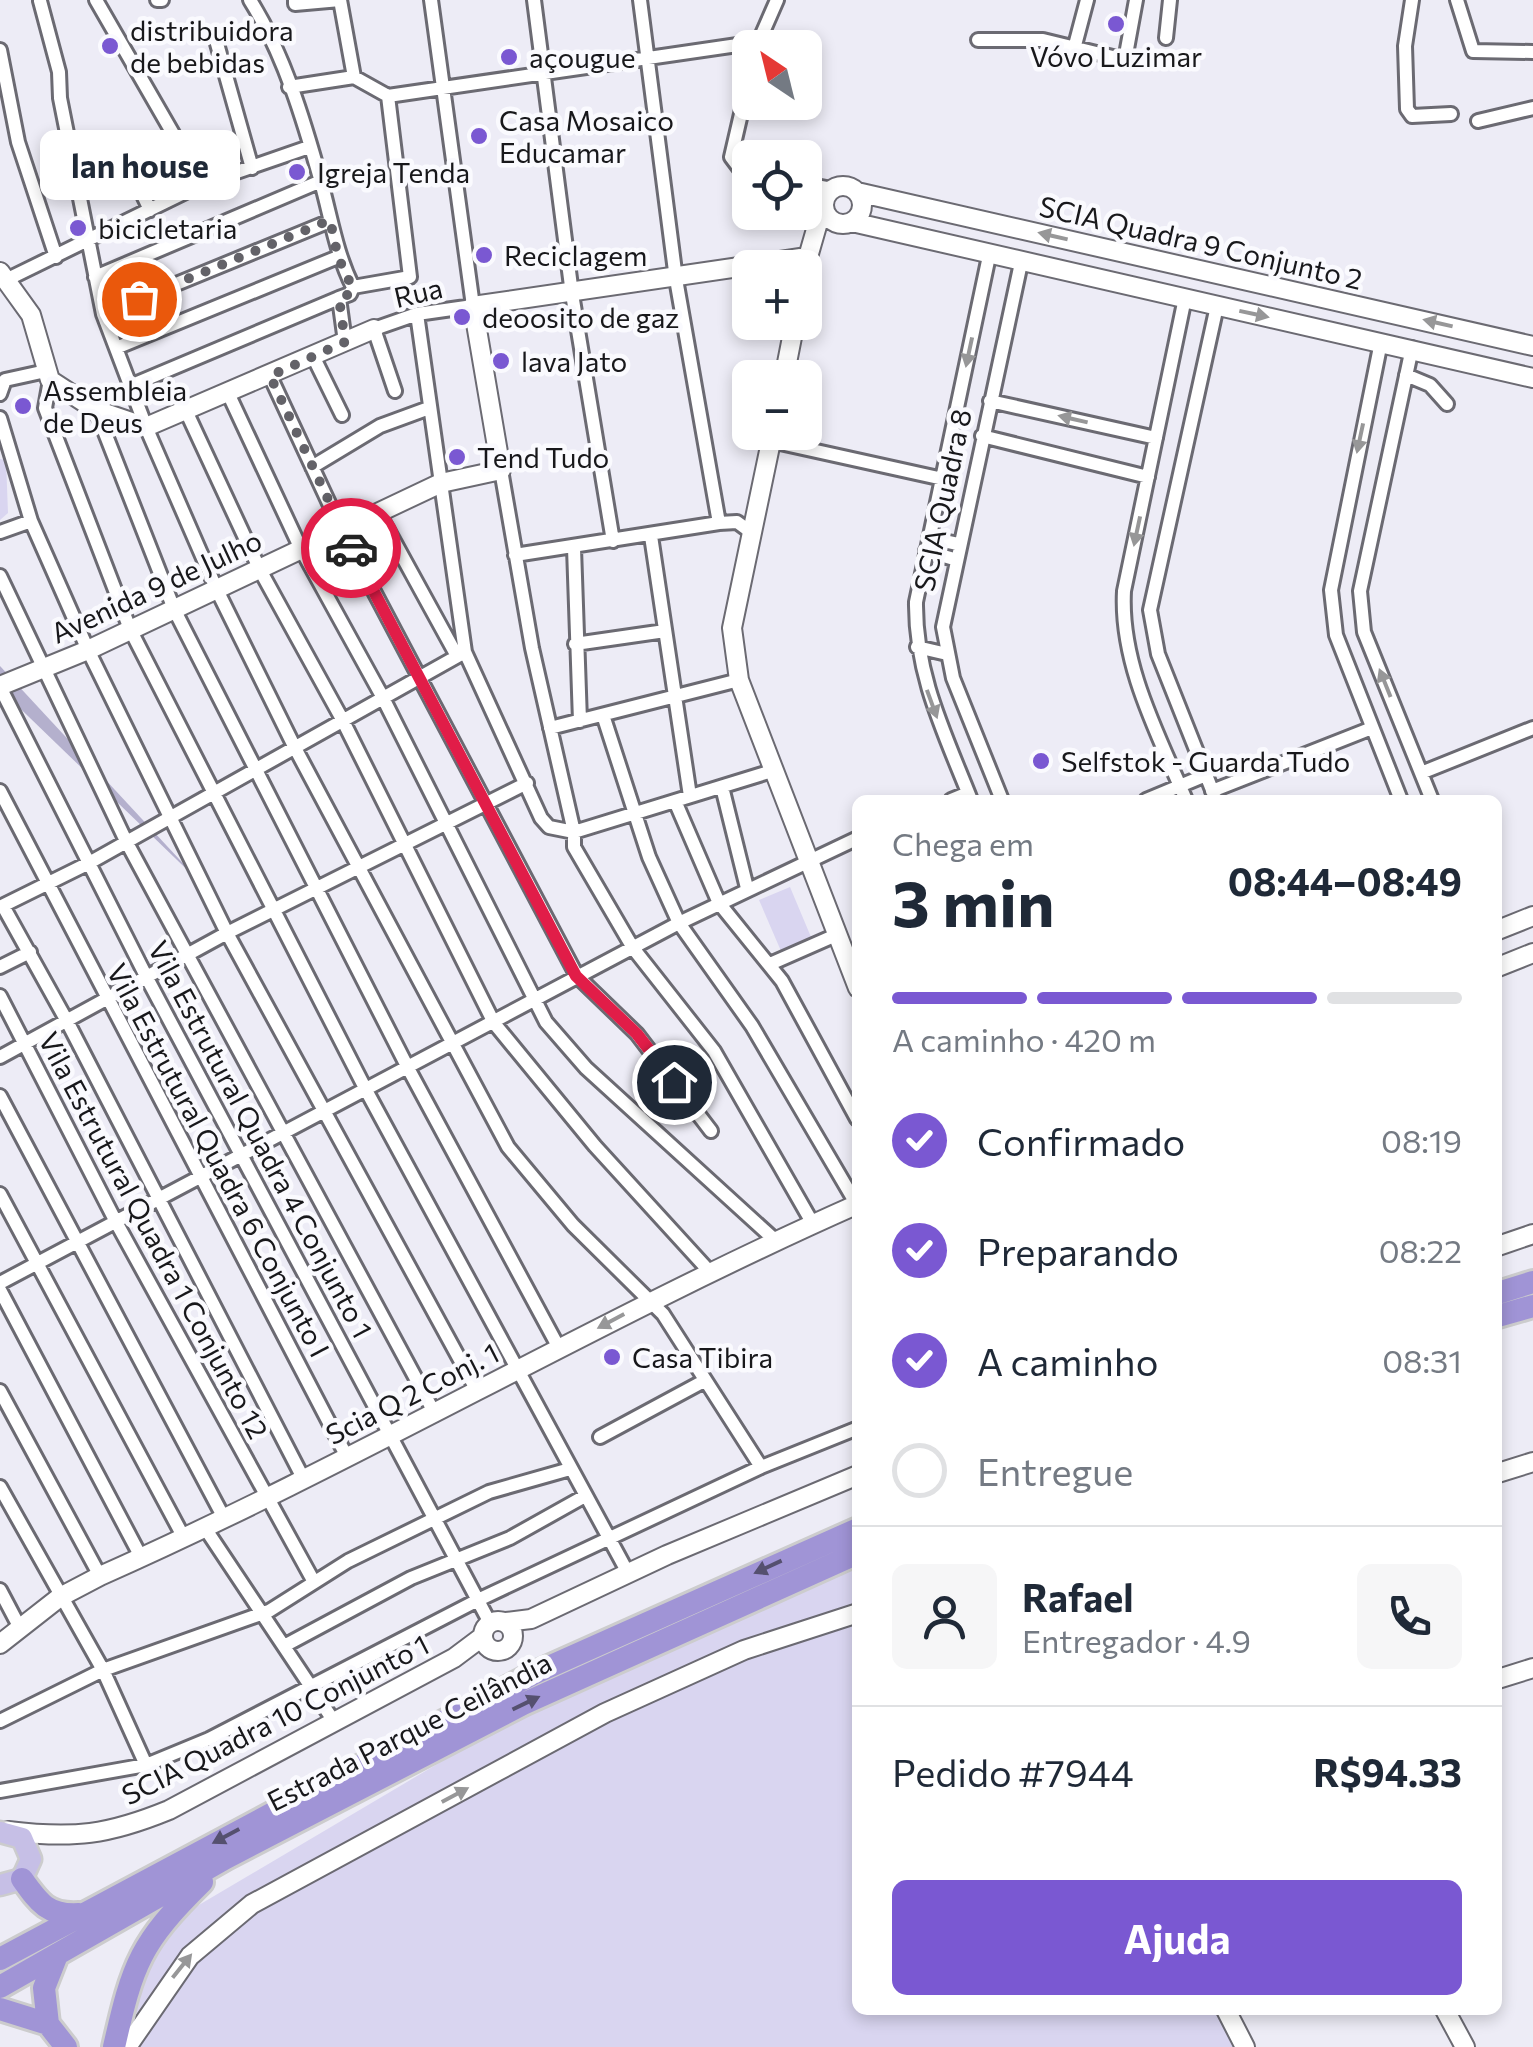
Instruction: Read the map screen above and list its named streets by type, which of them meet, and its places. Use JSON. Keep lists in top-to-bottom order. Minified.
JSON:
{"streets":{"highway":["Estrada Parque Ceilândia"],"street":["SCIA Quadra 9 Conjunto 2","Rua","SCIA Quadra 8","Avenida 9 de Julho","Vila Estrutural Quadra 4 Conjunto 1","Vila Estrutural Quadra 6 Conjunto I","Vila Estrutural Quadra 1 Conjunto 12","Scia Q 2 Conj. 1","SCIA Quadra 10 Conjunto 1"]},"crossings":[["Avenida 9 de Julho","Vila Estrutural Quadra 4 Conjunto 1"],["Vila Estrutural Quadra 4 Conjunto 1","Scia Q 2 Conj. 1"],["Vila Estrutural Quadra 4 Conjunto 1","SCIA Quadra 10 Conjunto 1"],["Vila Estrutural Quadra 6 Conjunto I","Scia Q 2 Conj. 1"],["Vila Estrutural Quadra 1 Conjunto 12","Scia Q 2 Conj. 1"]],"places":["Vóvo Luzimar","distribuidora de bebidas","açougue","Casa Mosaico Educamar","Igreja Tenda","bicicletaria","Reciclagem","lan house","deoosito de gaz","lava Jato","Assembleia de Deus","Tend Tudo","Selfstok - Guarda Tudo","Casa Tibira"],"north":"top left","page":{"map_buttons":["+","−"],"bubble":"lan house","heading":["3 min","Chega em","08:44–08:49"],"panel":["Rafael","Entregador · 4.9","Pedido #7944","R$94.33"],"bar":"A caminho · 420 m","list":[["Confirmado","08:19"],["Preparando","08:22"],["A caminho","08:31"],"Entregue"],"buttons":"Ajuda"}}
